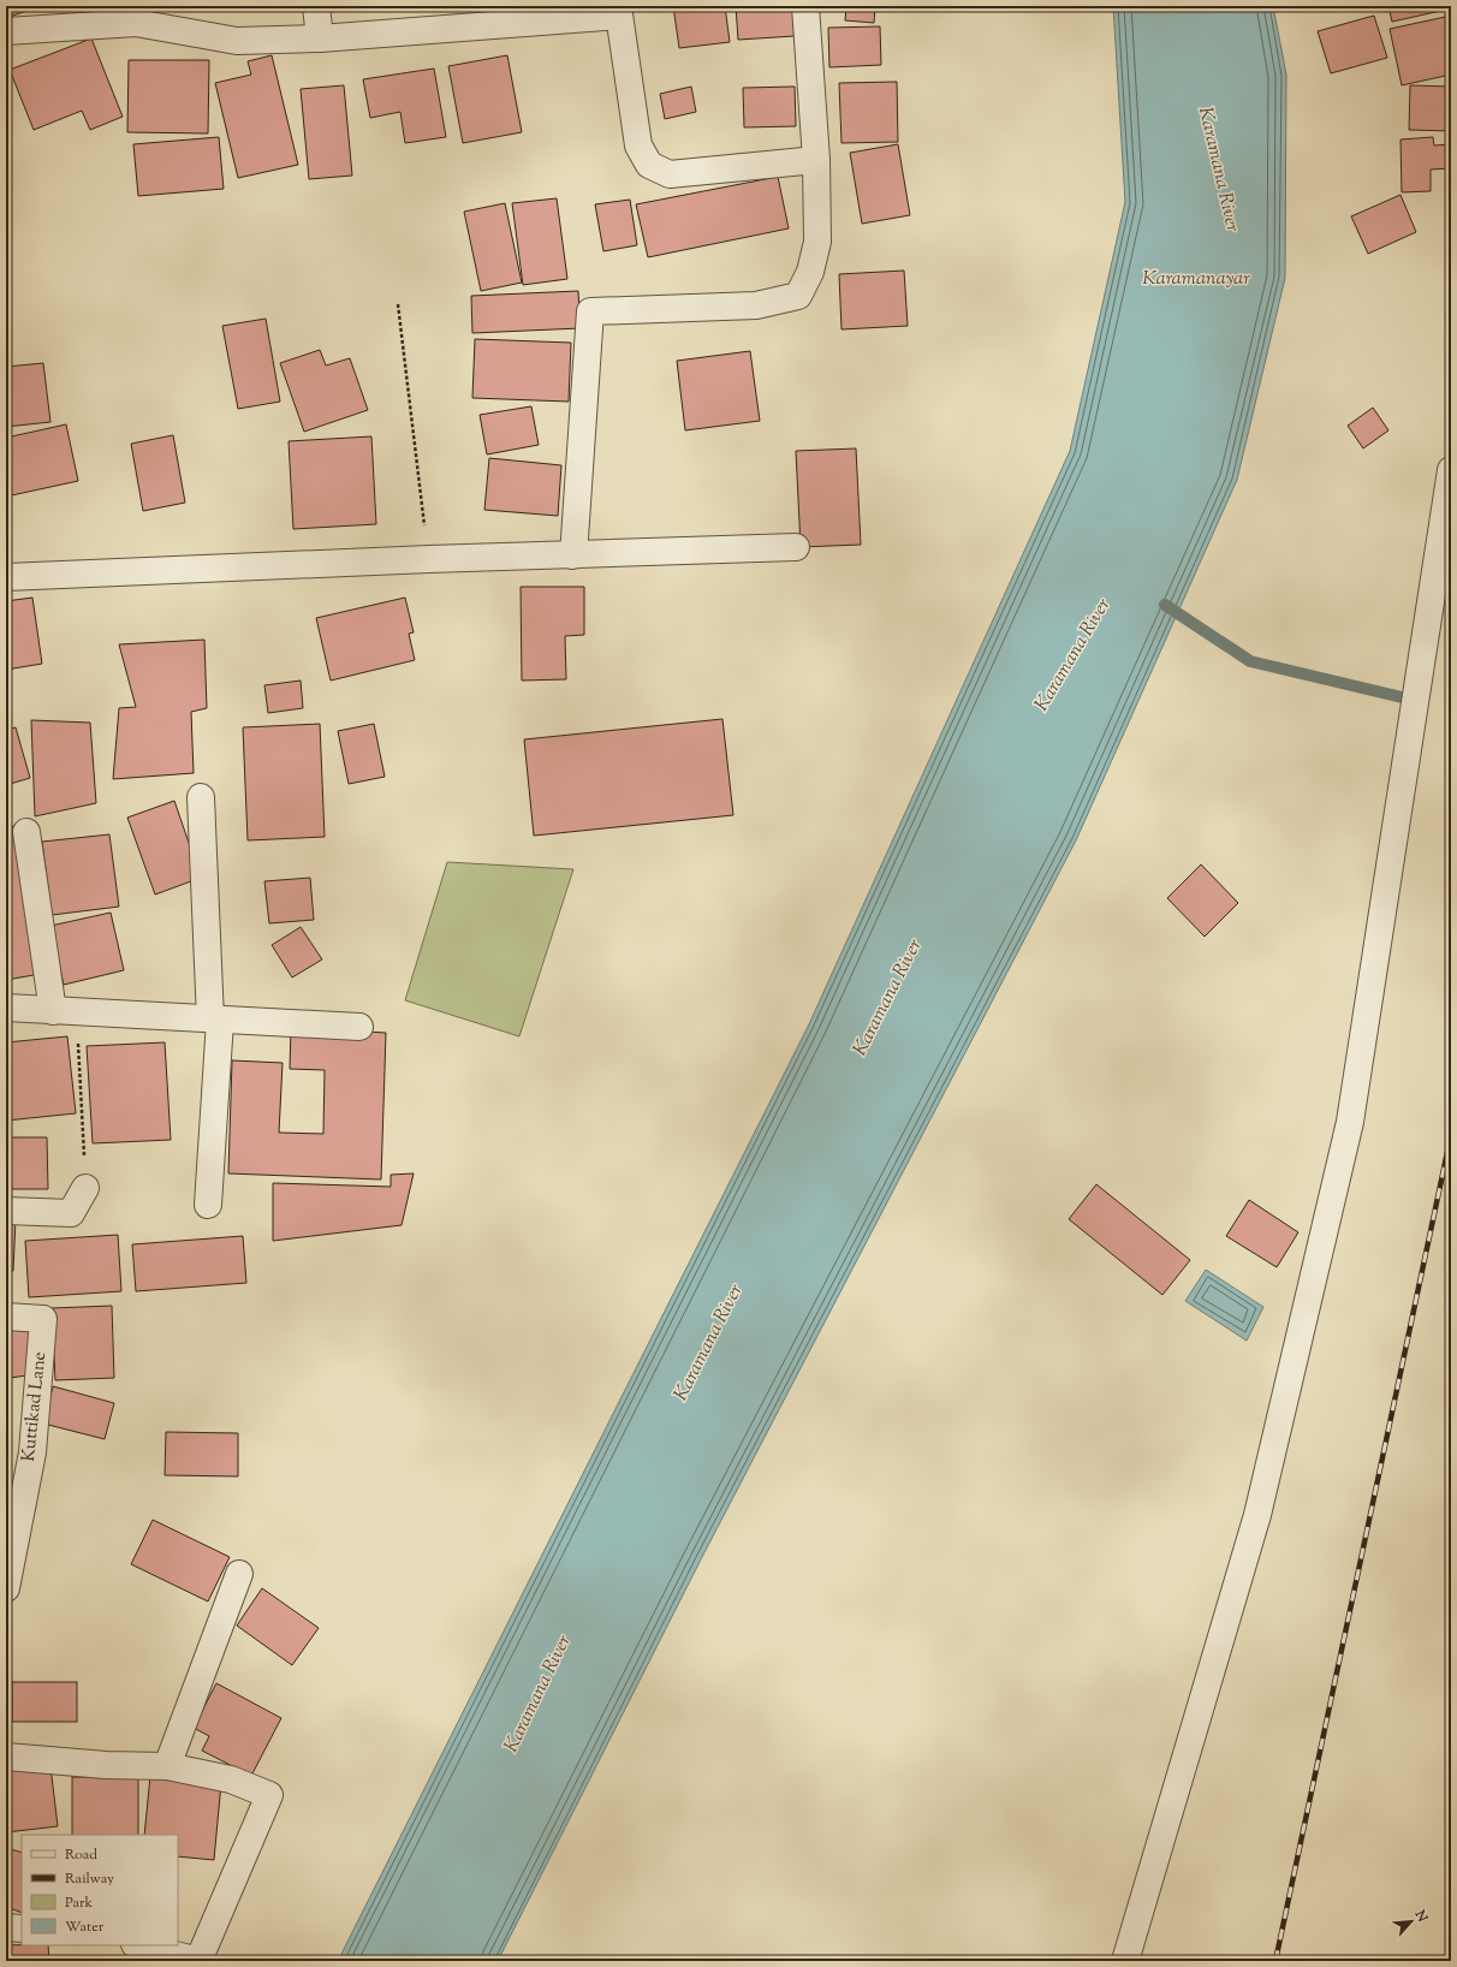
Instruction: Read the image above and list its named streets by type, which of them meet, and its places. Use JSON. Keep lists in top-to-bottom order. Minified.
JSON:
{"streets":{"street":["Kuttikad Lane"]},"water":["Karamana River","Karamanayar"],"legend":["Road","Railway","Park","Water"],"north":"top right"}
